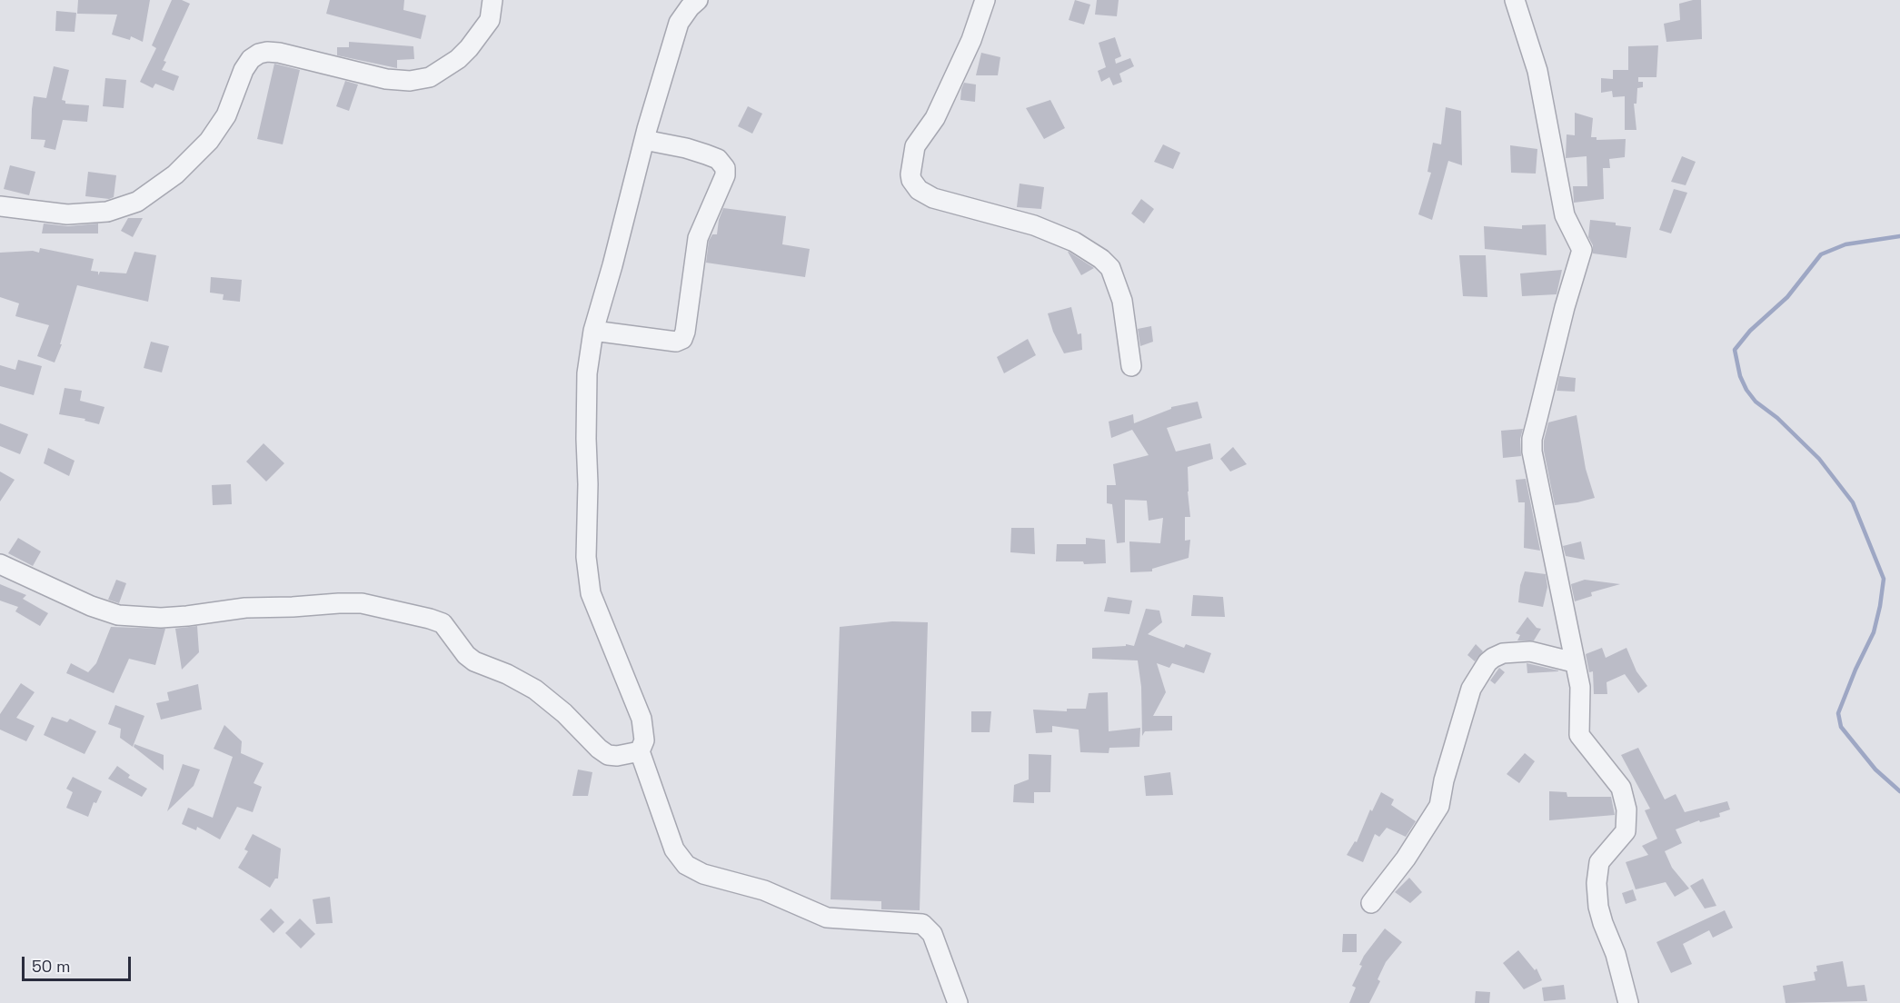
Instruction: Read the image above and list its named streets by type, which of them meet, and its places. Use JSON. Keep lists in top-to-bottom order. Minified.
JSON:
{"scale_bar":"50 m"}
